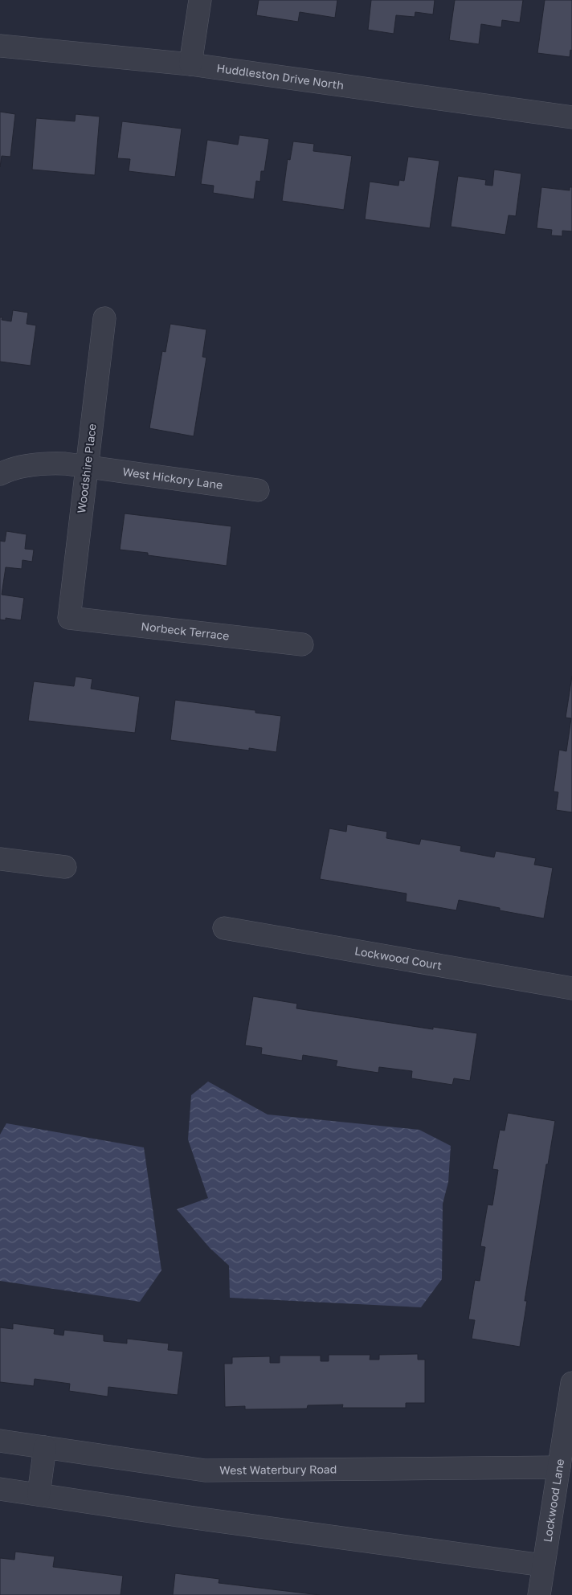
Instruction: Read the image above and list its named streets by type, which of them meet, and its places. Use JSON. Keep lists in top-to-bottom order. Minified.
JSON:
{"streets":{"street":["Huddleston Drive North","Woodshire Place","West Hickory Lane","Norbeck Terrace","Lockwood Court","West Waterbury Road","Lockwood Lane"]},"crossings":[["Woodshire Place","West Hickory Lane"],["Woodshire Place","Norbeck Terrace"],["West Waterbury Road","Lockwood Lane"]]}
